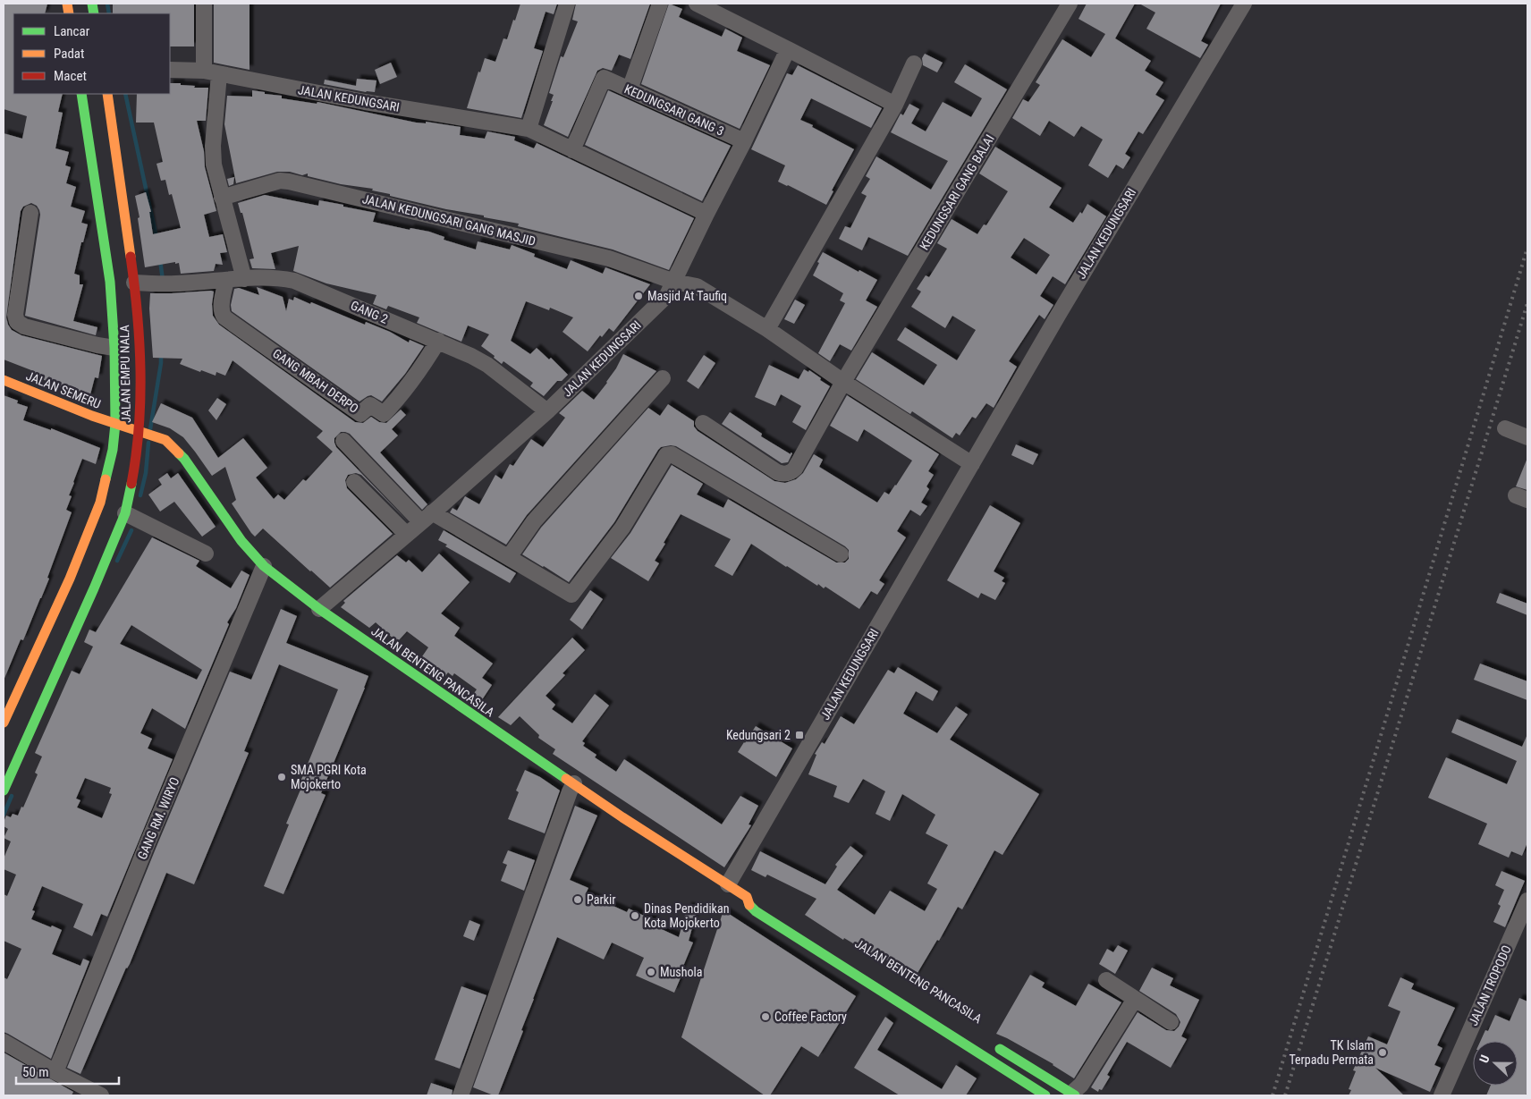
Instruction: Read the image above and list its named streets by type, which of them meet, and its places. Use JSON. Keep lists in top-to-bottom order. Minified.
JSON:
{"streets":{"main road":["JALAN EMPU NALA","JALAN SEMERU","JALAN BENTENG PANCASILA"],"street":["JALAN KEDUNGSARI","KEDUNGSARI GANG 3","KEDUNGSARI GANG BALAI","JALAN KEDUNGSARI GANG MASJID","GANG 2","GANG MBAH DERPO","GANG RM. WIRYO","JALAN TROPODO"]},"crossings":[["JALAN KEDUNGSARI","KEDUNGSARI GANG 3"],["JALAN KEDUNGSARI","JALAN KEDUNGSARI GANG MASJID"],["JALAN KEDUNGSARI","GANG 2"],["JALAN KEDUNGSARI","JALAN BENTENG PANCASILA"],["GANG 2","JALAN EMPU NALA"],["GANG 2","GANG MBAH DERPO"],["JALAN EMPU NALA","JALAN SEMERU"],["JALAN EMPU NALA","JALAN BENTENG PANCASILA"],["JALAN SEMERU","JALAN BENTENG PANCASILA"],["JALAN BENTENG PANCASILA","GANG RM. WIRYO"]],"places":{"other":["Masjid At Taufiq","SMA PGRI Kota Mojokerto","Parkir","Dinas Pendidikan Kota Mojokerto","Mushola","Coffee Factory","TK Islam Terpadu Permata"],"transit":["Kedungsari 2"]},"legend":["Lancar","Padat","Macet"],"scale_bar":"50 m","north":"left"}
